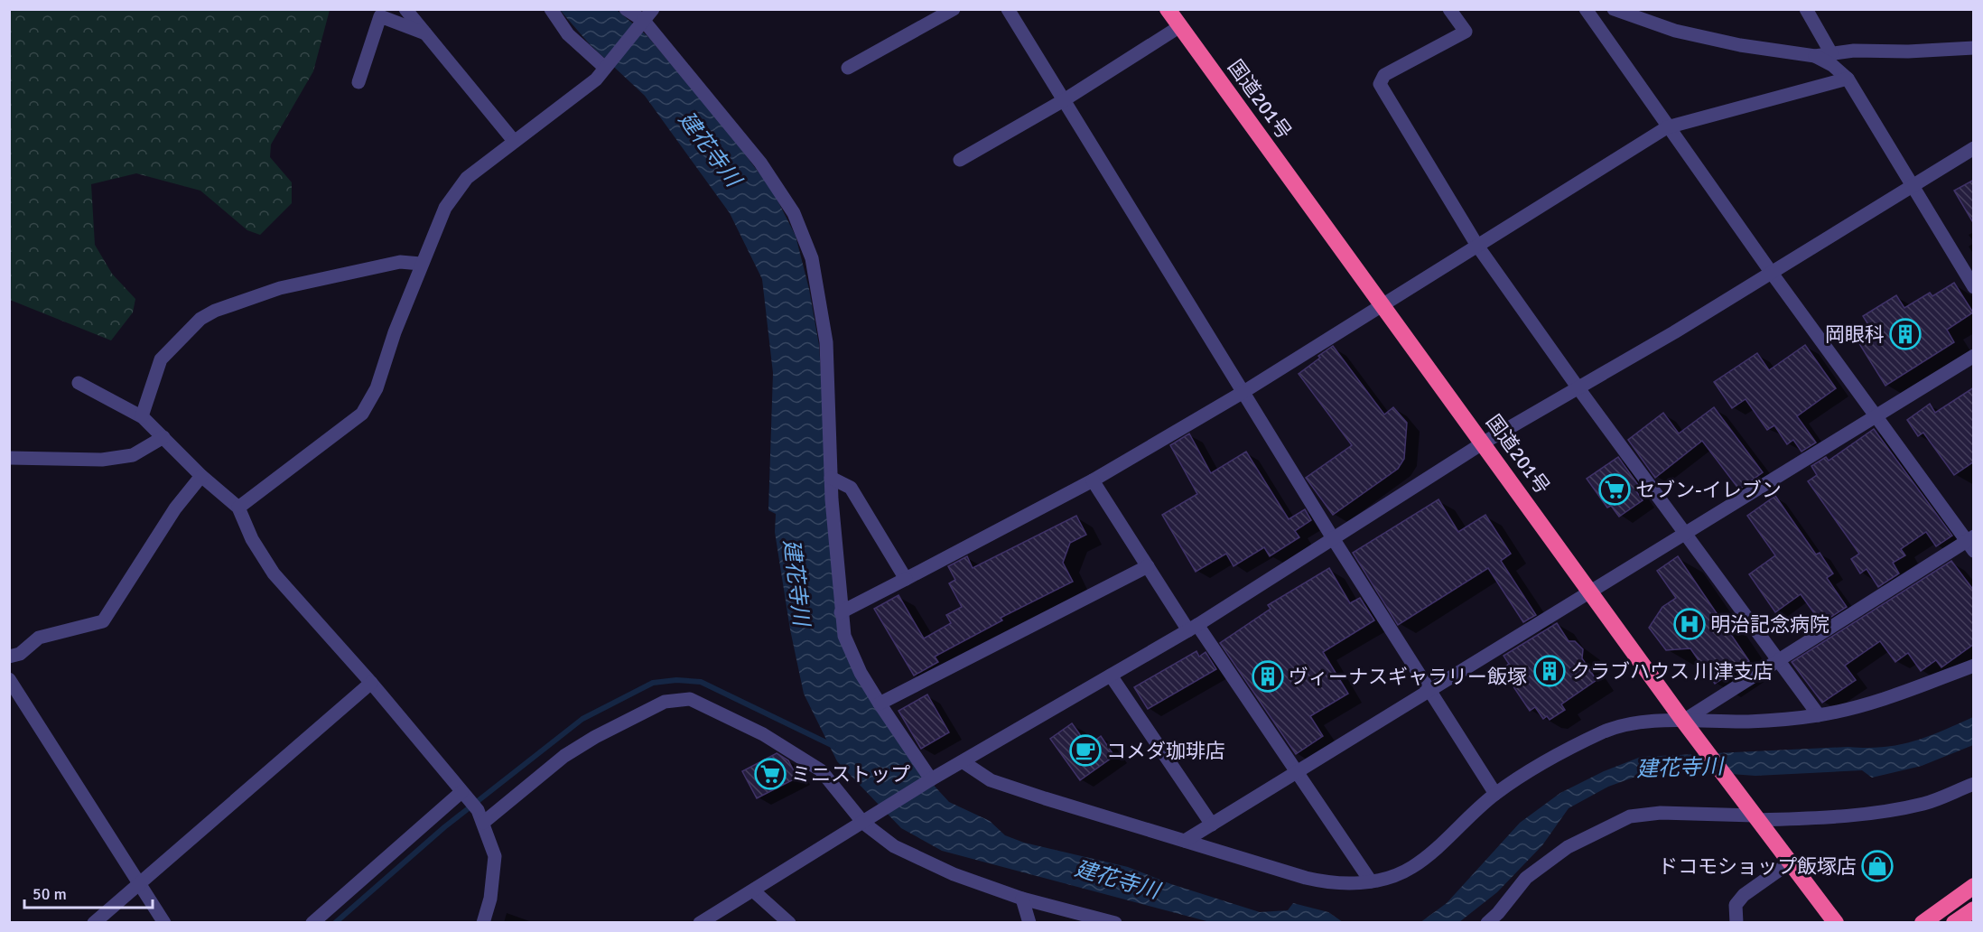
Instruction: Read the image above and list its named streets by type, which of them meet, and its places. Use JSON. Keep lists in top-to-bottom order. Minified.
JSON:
{"streets":{"highway":["国道201号"]},"water":["建花寺川"],"places":{"building":["岡眼科","クラブハウス 川津支店","ヴィーナスギャラリー飯塚"],"supermarket":["セブン-イレブン","ミニストップ"],"hospital":["明治記念病院"],"cafe":["コメダ珈琲店"],"shop":["ドコモショップ飯塚店"]},"scale_bar":"50 m"}
